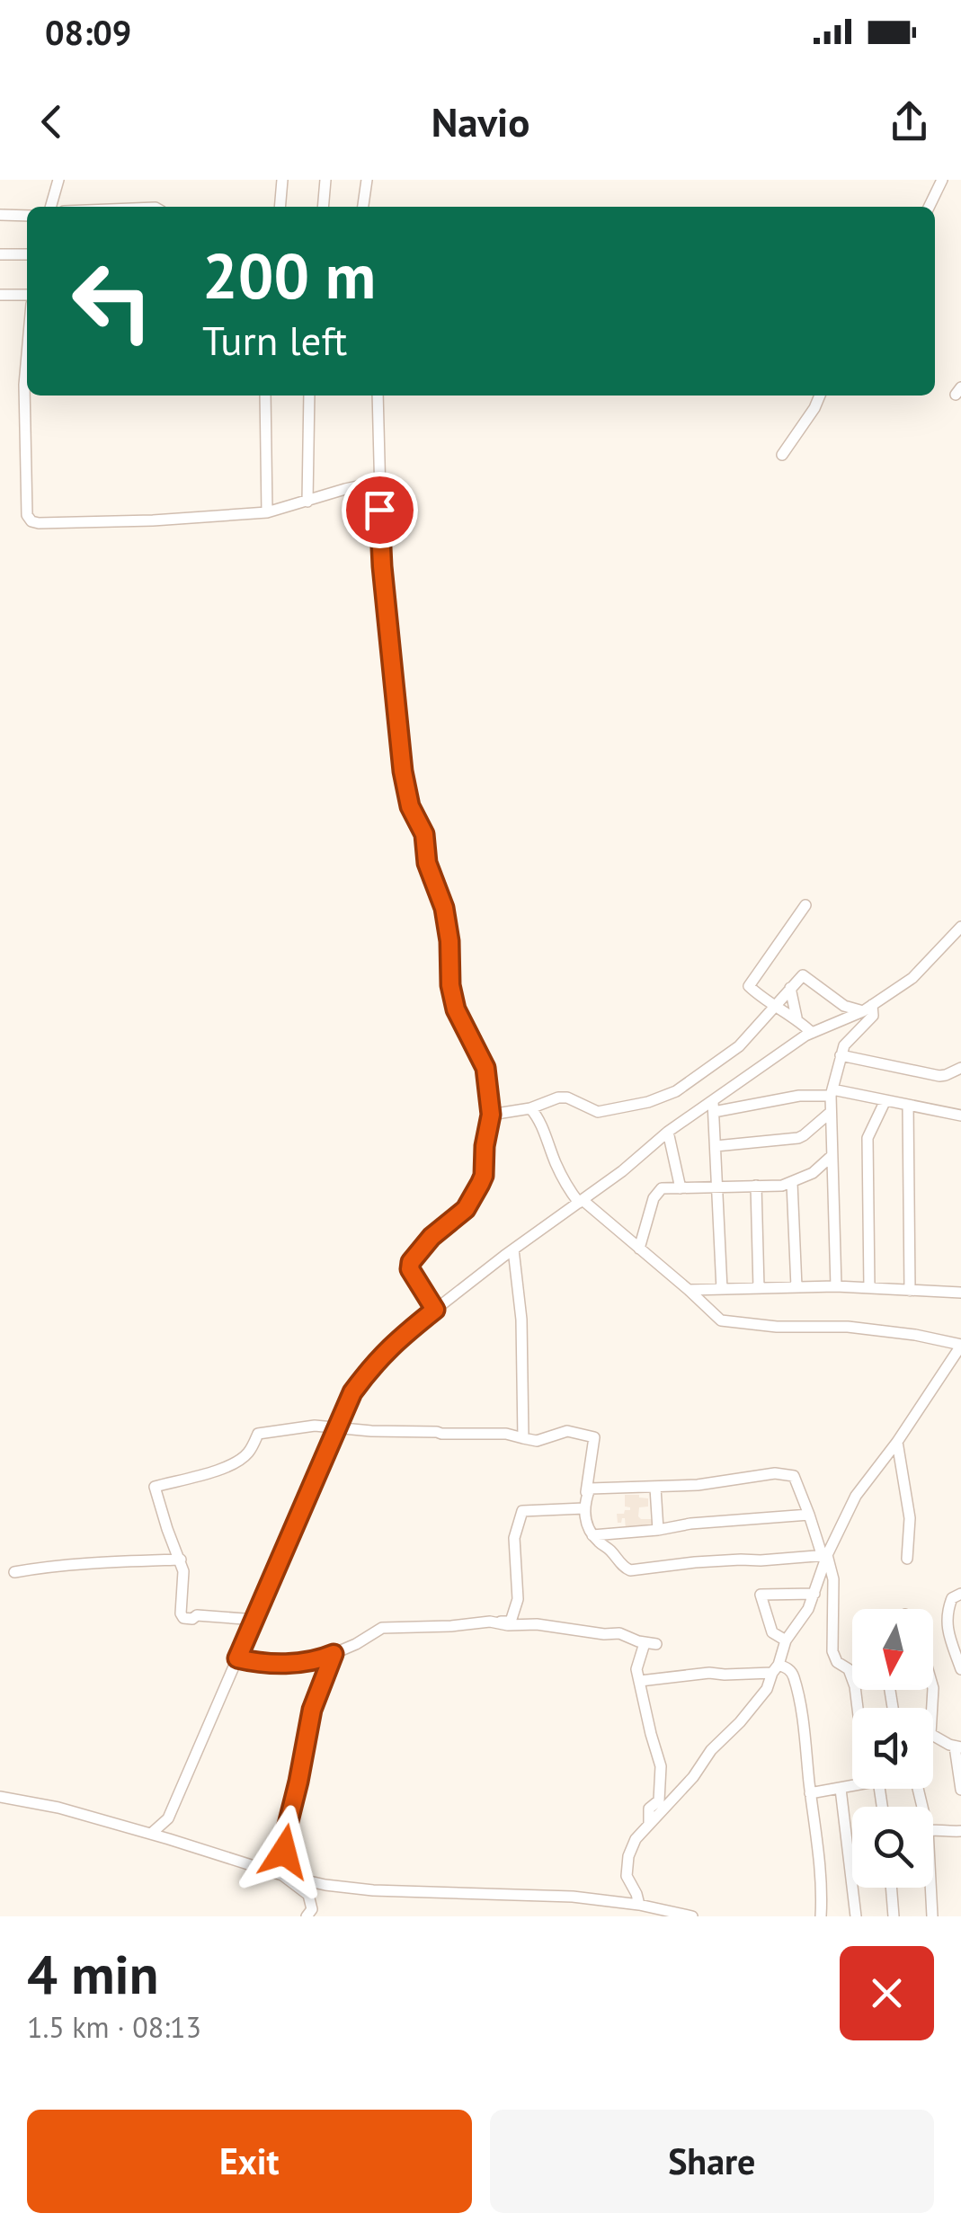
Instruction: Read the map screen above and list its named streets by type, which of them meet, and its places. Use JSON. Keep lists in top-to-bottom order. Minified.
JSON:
{"north":"bottom","page":{"status":"08:09","header":"Navio","turn":["200 m","Turn left"],"heading":["4 min","1.5 km · 08:13"],"buttons":["Exit","Share"]}}
